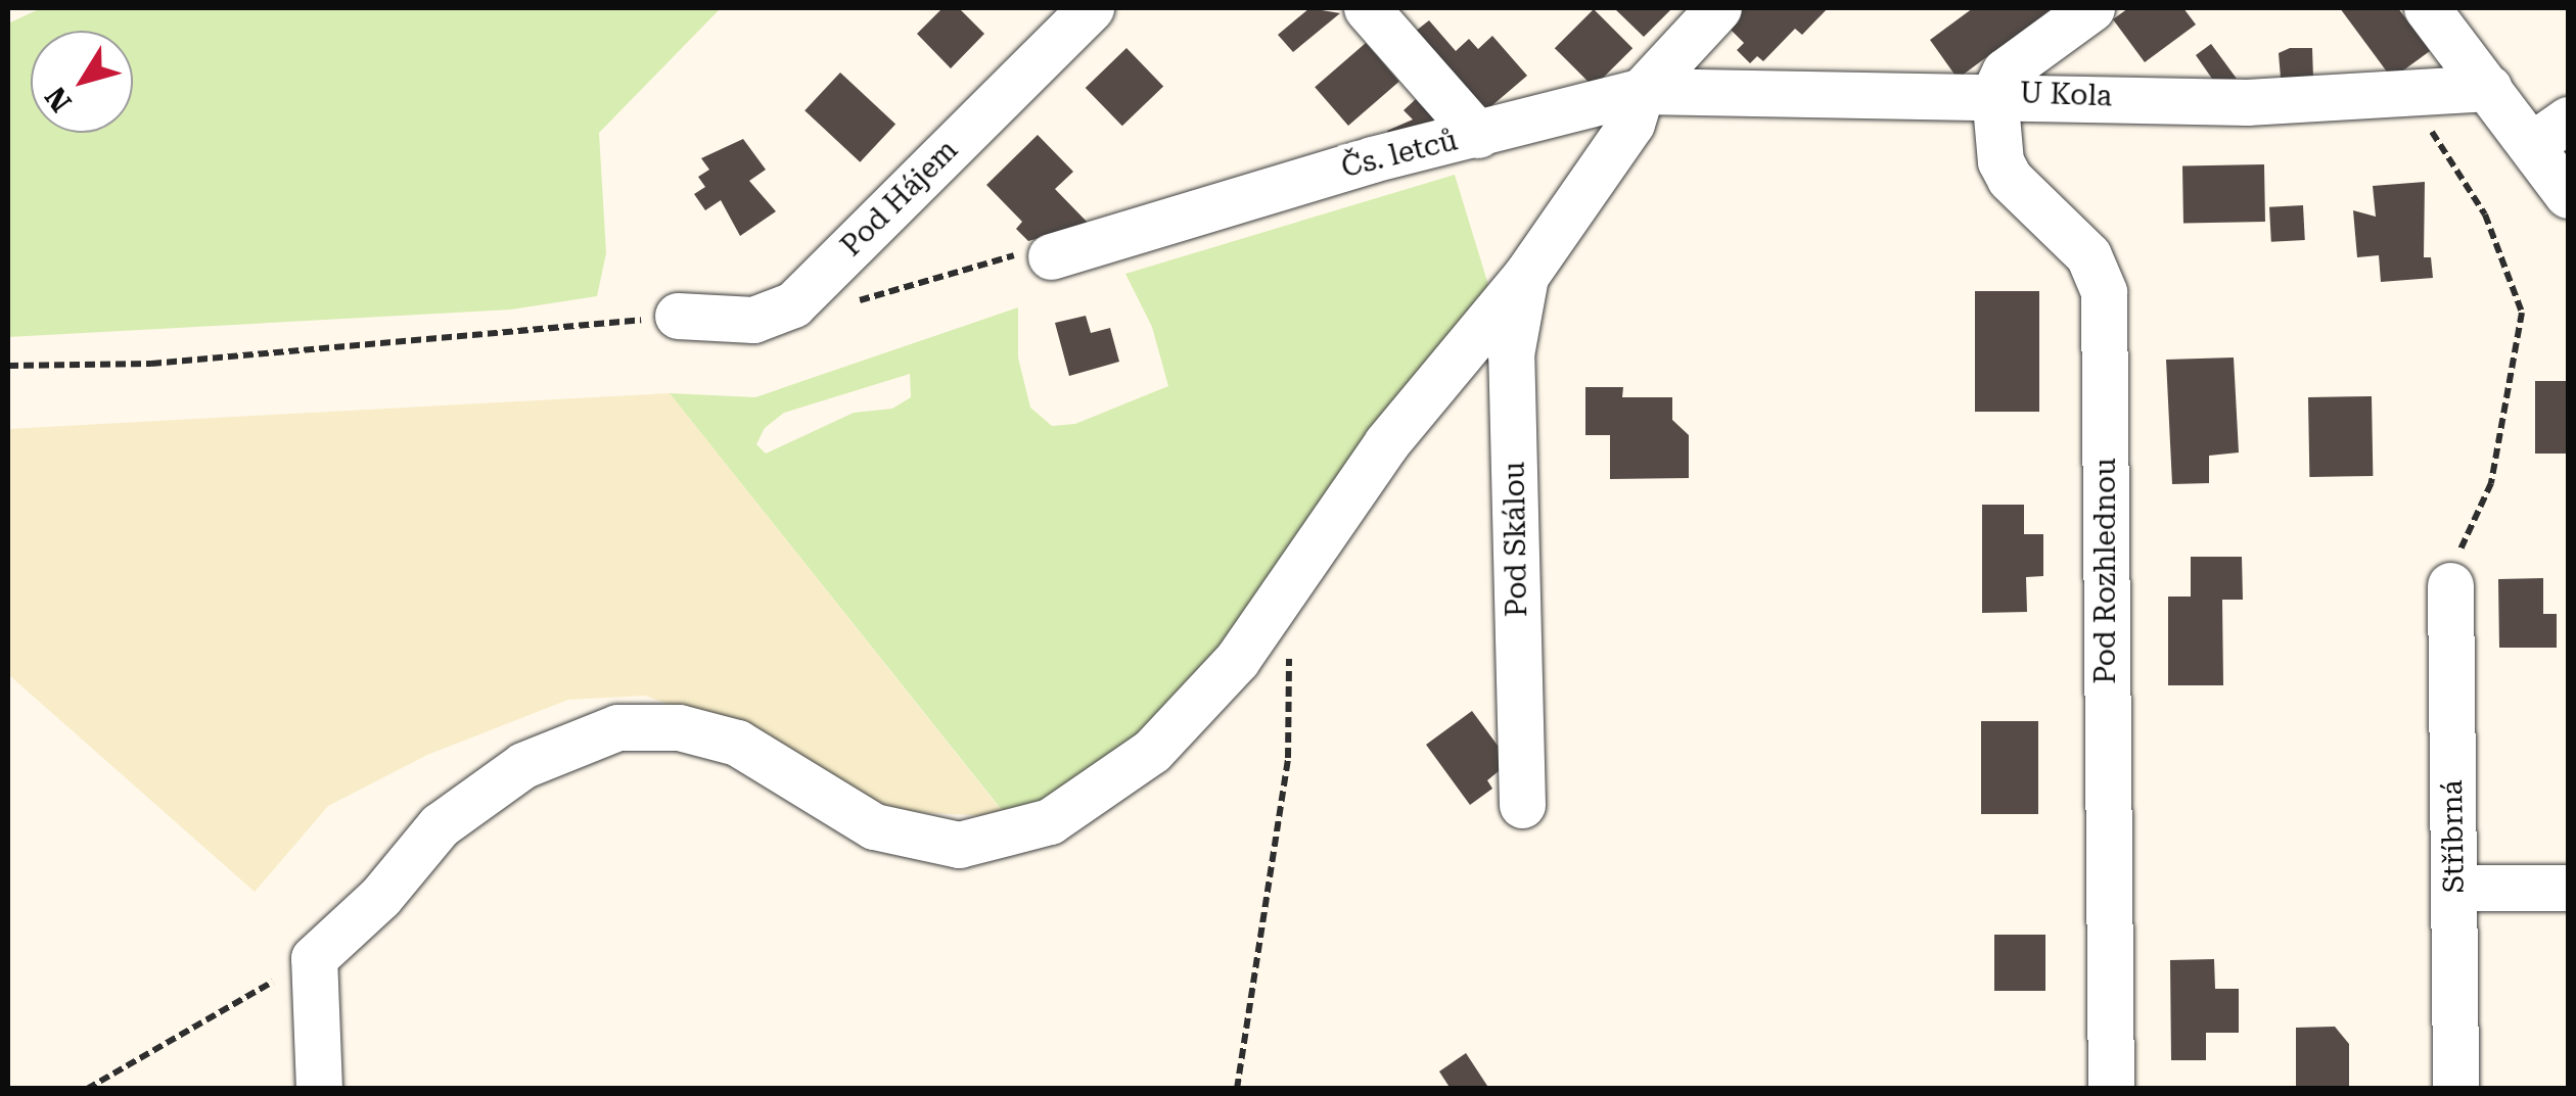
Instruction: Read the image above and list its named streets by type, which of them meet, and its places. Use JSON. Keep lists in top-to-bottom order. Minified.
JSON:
{"streets":{"street":["U Kola","Čs. letců","Pod Hájem","Pod Skálou","Pod Rozhlednou","Stříbrná"]},"crossings":[["U Kola","Čs. letců"],["U Kola","Pod Rozhlednou"]],"north":"bottom left"}
